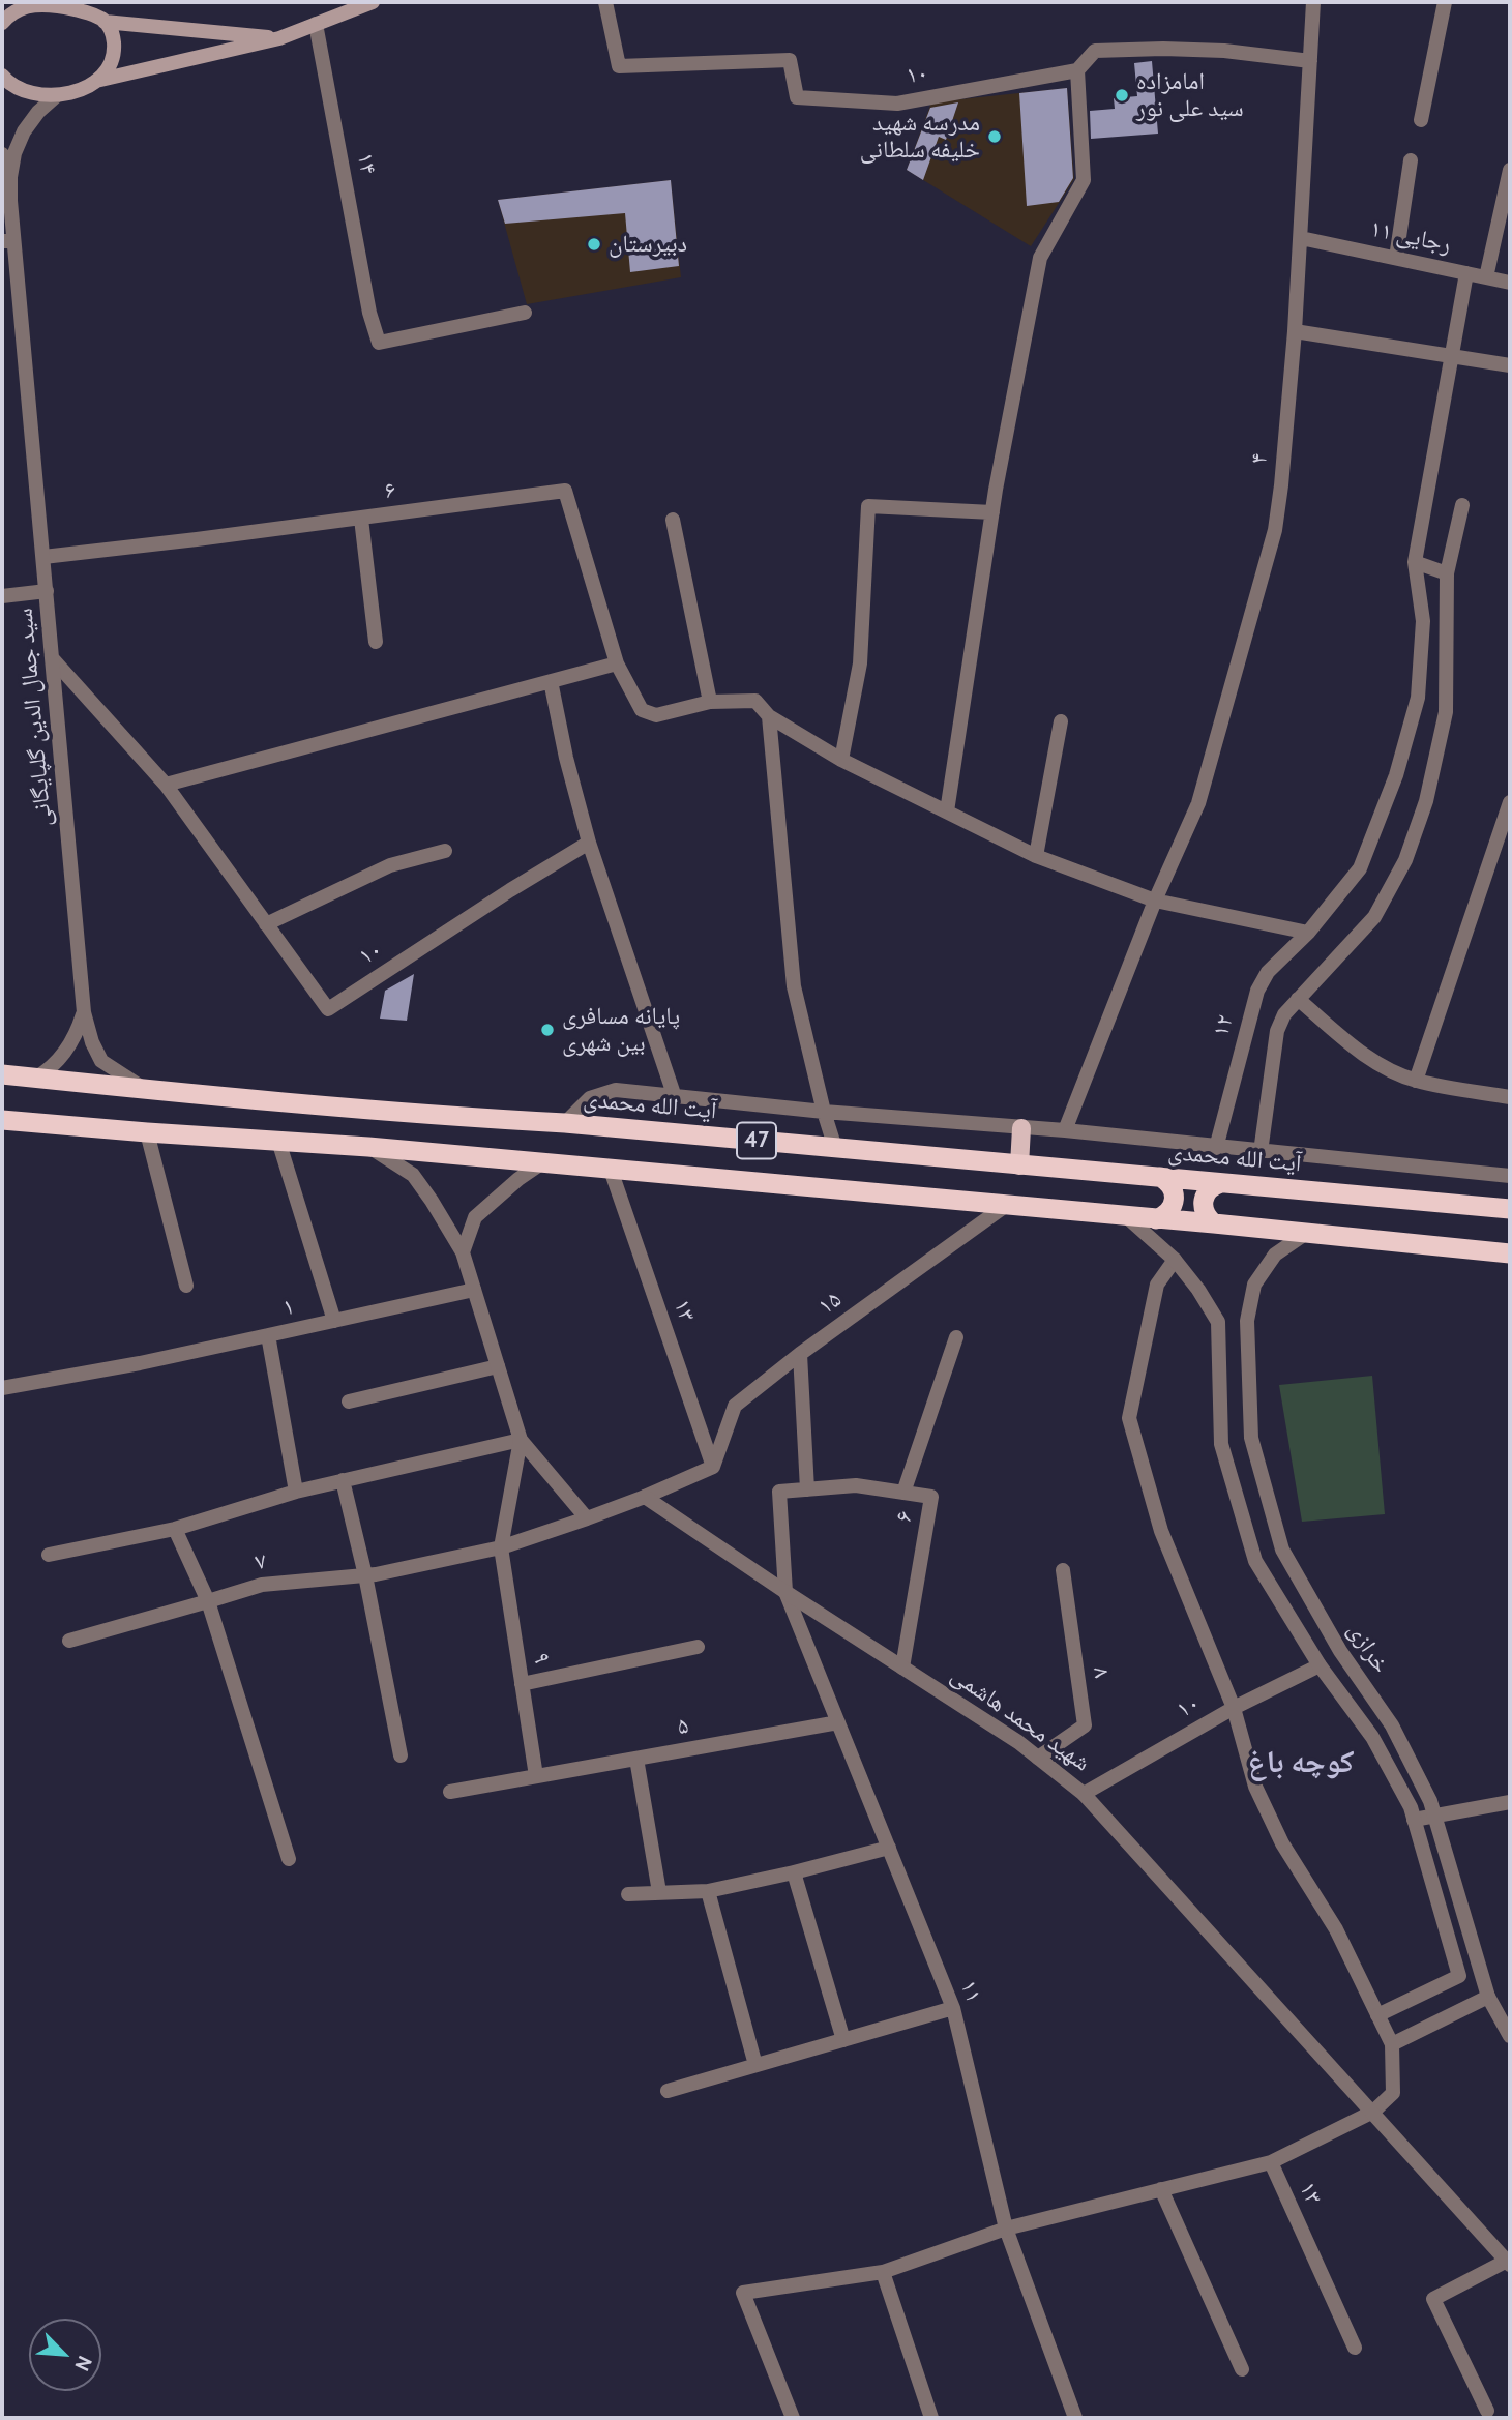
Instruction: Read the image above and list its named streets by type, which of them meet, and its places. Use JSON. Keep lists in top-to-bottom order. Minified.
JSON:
{"streets":{"highway":["آیت الله محمدی","47"],"street":["۱۰","۱۴","رجایی ۱۱","۴","۶","سید جمال الدین گلپایگانی","۱۲","۱۵","۱","۱۳","۷","خرازی","۹","۸","شهید محمد هاشمی","۵","۱۱"]},"crossings":[["۱۰","۴"],["۱۰","سید جمال الدین گلپایگانی"],["۱۰","خرازی"],["۱۰","شهید محمد هاشمی"],["رجایی ۱۱","۴"],["۶","سید جمال الدین گلپایگانی"],["۶","شهید محمد هاشمی"],["سید جمال الدین گلپایگانی","آیت الله محمدی"],["47","۱۵"],["47","۱۳"],["47","خرازی"],["۱۵","۱۳"],["۱۳","شهید محمد هاشمی"],["۷","۹"],["۹","۵"],["۸","شهید محمد هاشمی"],["شهید محمد هاشمی","۱۱"],["۵","۱۱"]],"districts":["کوچه باغ"],"places":["امامزاده سید علی نور","مدرسه شهید خلیفه سلطانی","دبیرستان","پایانه مسافری بین شهری"],"north":"bottom right"}
